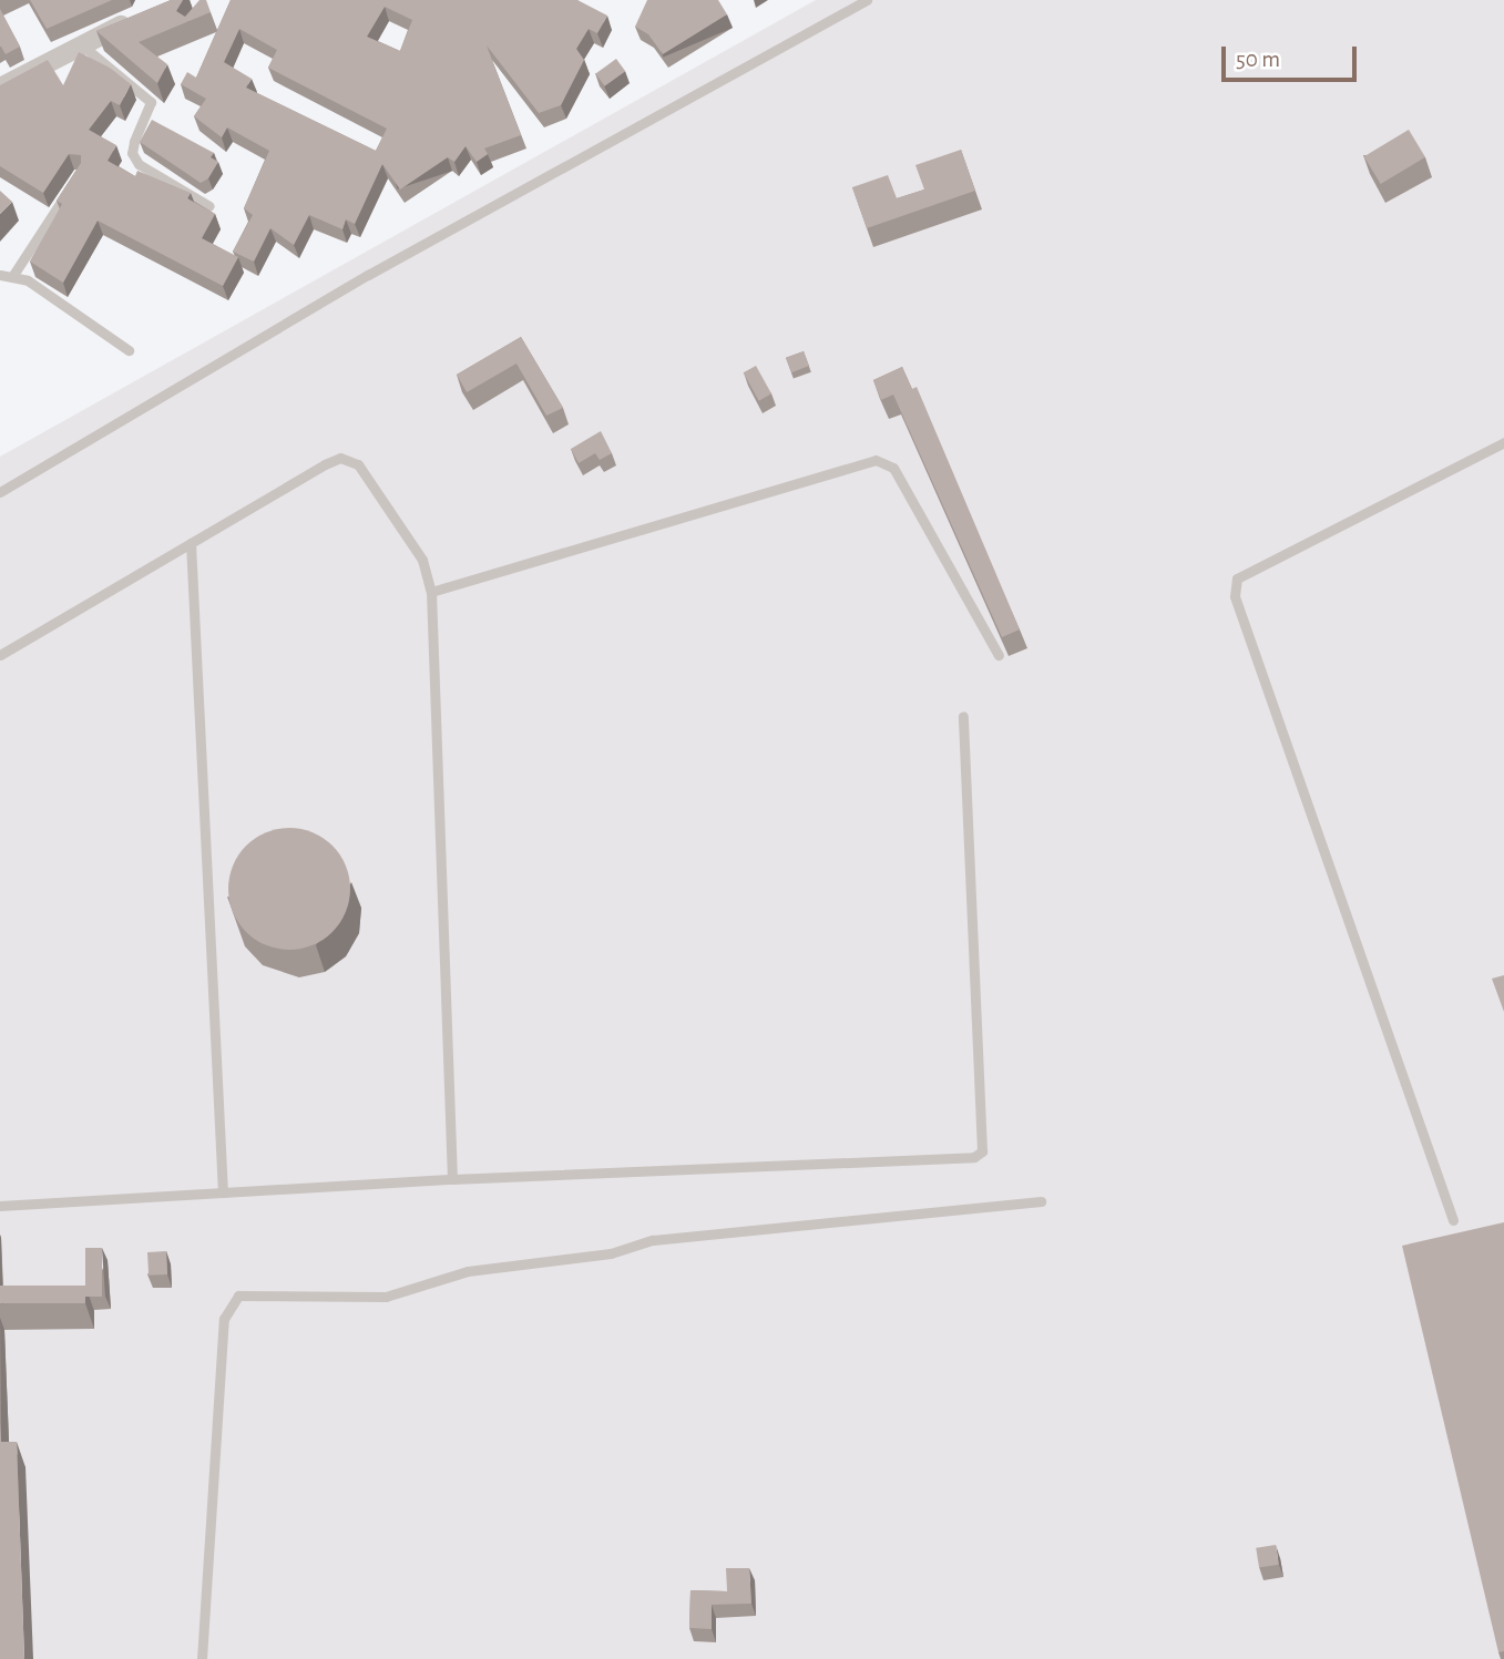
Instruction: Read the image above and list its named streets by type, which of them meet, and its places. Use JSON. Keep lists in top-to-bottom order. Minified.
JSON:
{"scale_bar":"50 m"}
